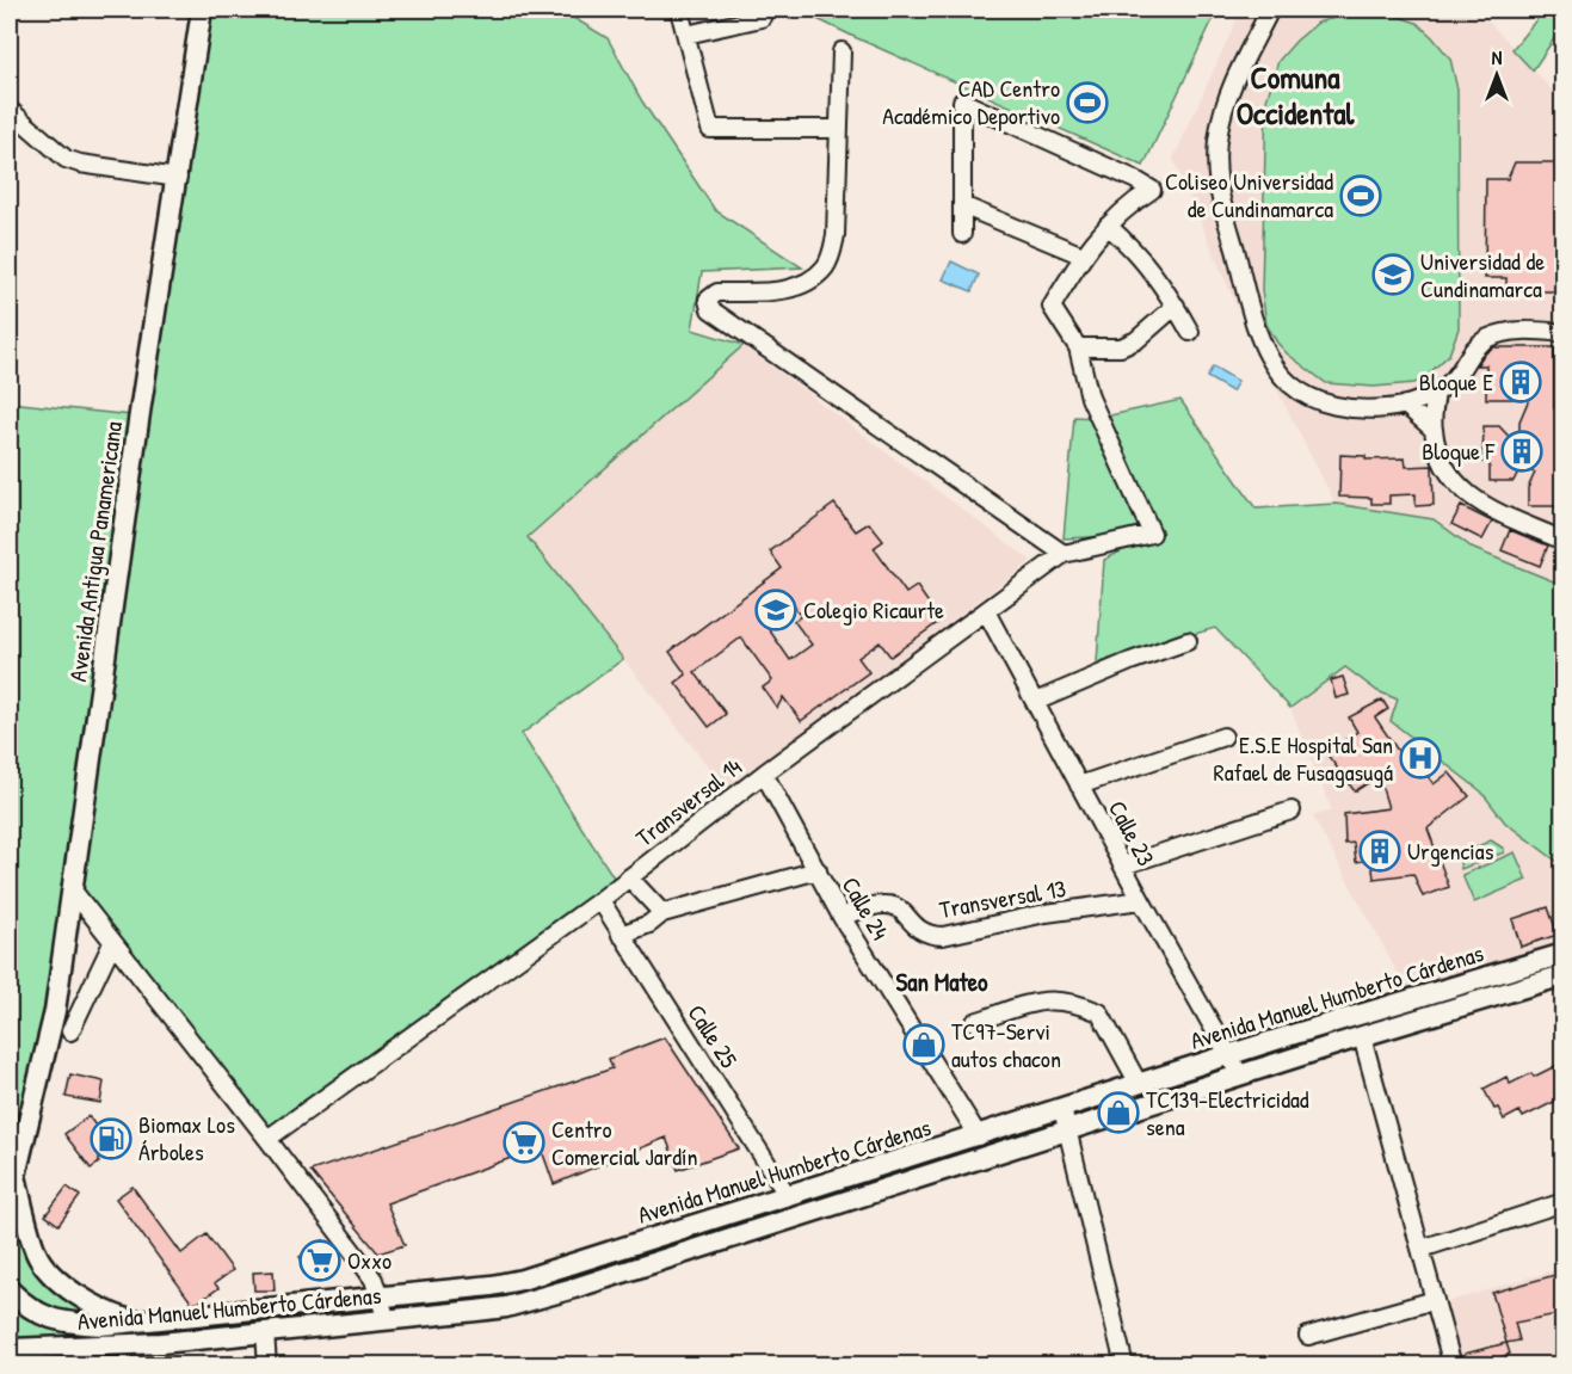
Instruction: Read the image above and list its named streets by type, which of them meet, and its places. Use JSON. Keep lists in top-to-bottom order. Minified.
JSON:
{"streets":{"main road":["Avenida Antigua Panamericana","Avenida Manuel Humberto Cárdenas"],"street":["Transversal 14","Calle 23","Transversal 13","Calle 24","Calle 25"]},"crossings":[["Transversal 14","Calle 23"],["Transversal 14","Calle 24"],["Transversal 14","Calle 25"],["Calle 23","Transversal 13"],["Calle 23","Avenida Manuel Humberto Cárdenas"],["Transversal 13","Calle 24"],["Calle 24","Avenida Manuel Humberto Cárdenas"],["Avenida Manuel Humberto Cárdenas","Calle 25"]],"districts":["Comuna Occidental","San Mateo"],"places":{"sports":["CAD Centro Académico Deportivo","Coliseo Universidad de Cundinamarca"],"school or university":["Universidad de Cundinamarca","Colegio Ricaurte"],"building":["Bloque E","Bloque F","Urgencias"],"hospital":["E.S.E Hospital San Rafael de Fusagasugá"],"shop":["TC97-Servi autos chacon","TC139-Electricidad sena"],"fuel station":["Biomax Los Árboles"],"supermarket":["Centro Comercial Jardín","Oxxo"]},"north":"top"}
